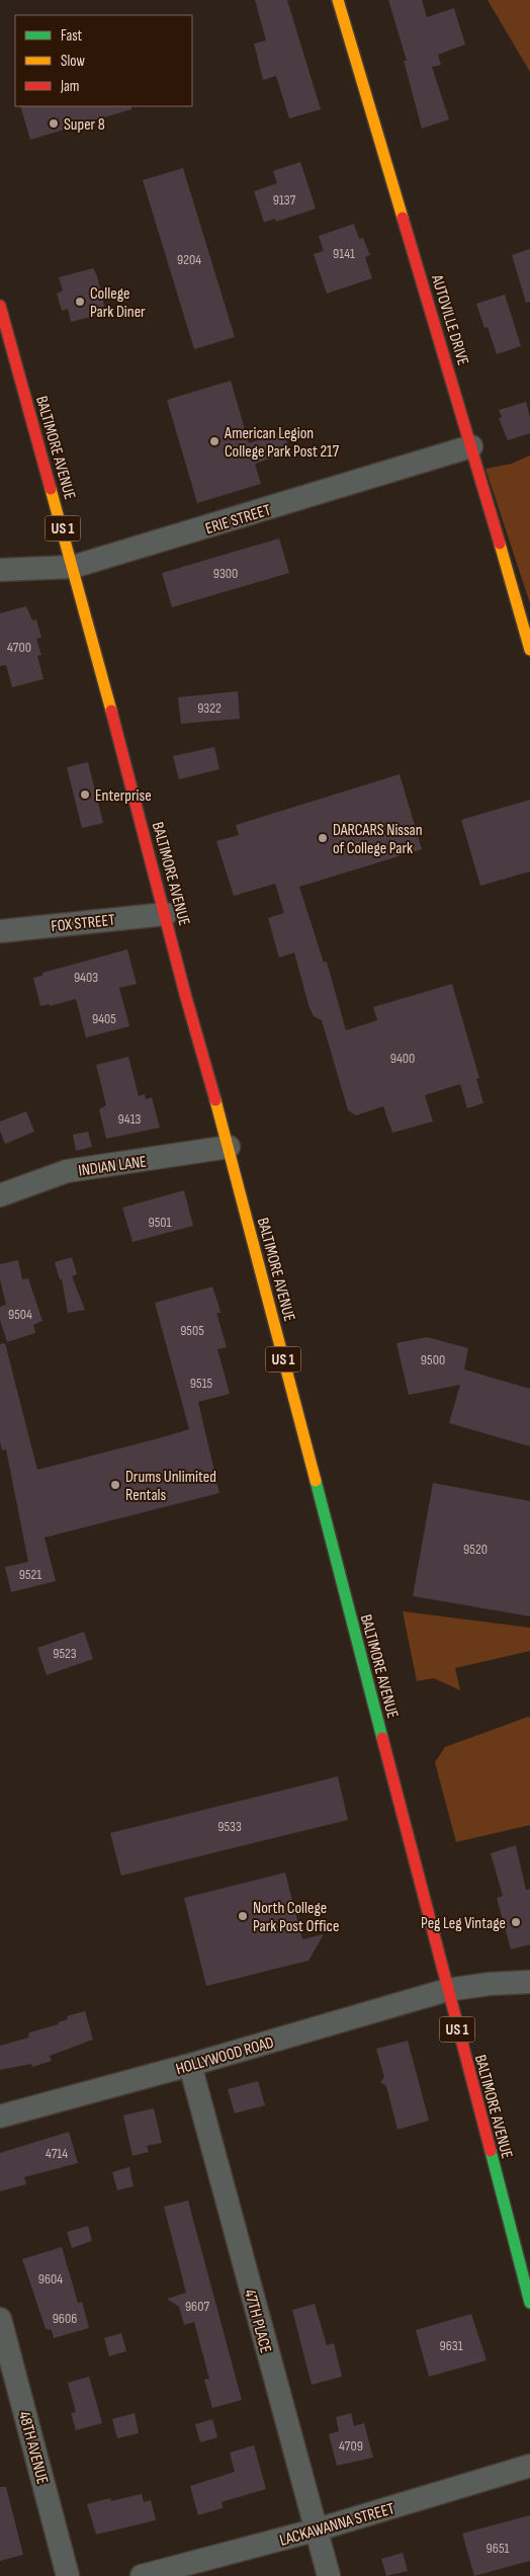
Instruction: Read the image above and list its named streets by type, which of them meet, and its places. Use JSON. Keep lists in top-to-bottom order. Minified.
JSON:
{"streets":{"main road":["AUTOVILLE DRIVE","BALTIMORE AVENUE","US 1"],"street":["ERIE STREET","FOX STREET","INDIAN LANE","HOLLYWOOD ROAD","47TH PLACE","48TH AVENUE","LACKAWANNA STREET"]},"crossings":[["AUTOVILLE DRIVE","ERIE STREET"],["BALTIMORE AVENUE","ERIE STREET"],["BALTIMORE AVENUE","FOX STREET"],["BALTIMORE AVENUE","INDIAN LANE"],["BALTIMORE AVENUE","HOLLYWOOD ROAD"],["HOLLYWOOD ROAD","47TH PLACE"],["47TH PLACE","LACKAWANNA STREET"]],"places":["Super 8","College Park Diner","American Legion College Park Post 217","Enterprise","DARCARS Nissan of College Park","Drums Unlimited Rentals","North College Park Post Office","Peg Leg Vintage"],"house_numbers":["9137","9141","9204","9300","4700","9322","9403","9405","9400","9413","9501","9504","9505","9500","9515","9520","9521","9523","9533","4714","9604","9607","9606","9631","4709","9651"],"legend":["Fast","Slow","Jam"]}
